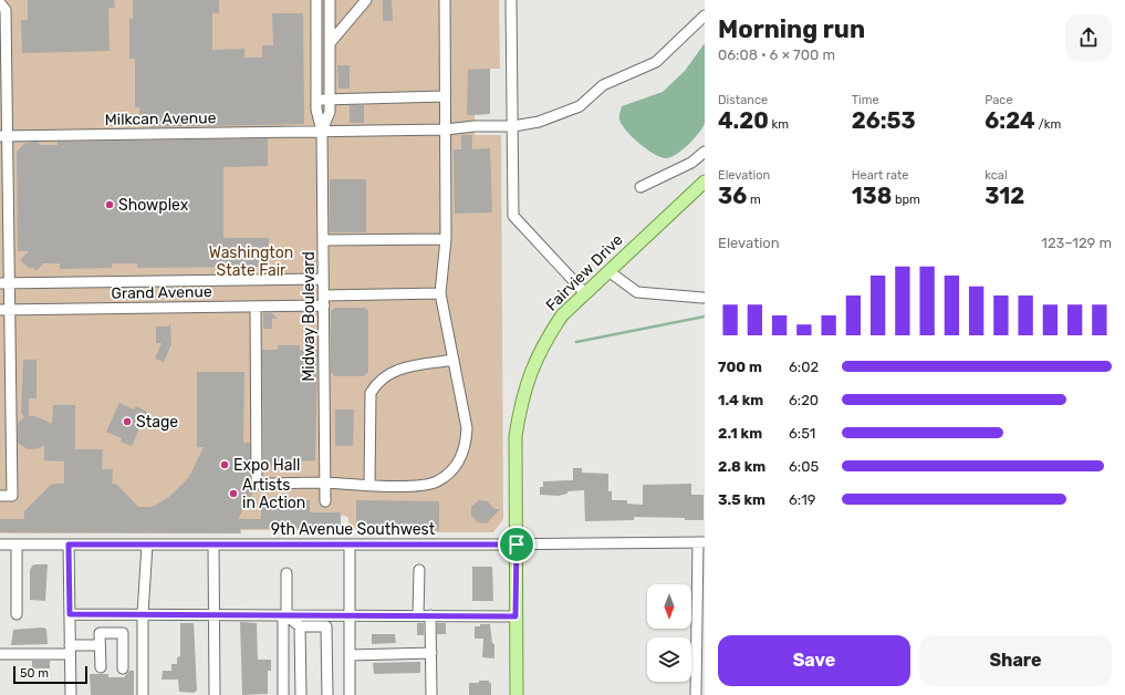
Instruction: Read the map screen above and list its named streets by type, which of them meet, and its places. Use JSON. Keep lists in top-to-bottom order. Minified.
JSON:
{"streets":{"main road":["Fairview Drive"],"street":["Milkcan Avenue","Grand Avenue","Midway Boulevard","9th Avenue Southwest"]},"crossings":[["Milkcan Avenue","Midway Boulevard"],["Fairview Drive","9th Avenue Southwest"],["Grand Avenue","Midway Boulevard"]],"parks":["Washington State Fair"],"places":["Showplex","Stage","Expo Hall","Artists in Action"],"scale_bar":"50 m","north":"bottom","page":{"heading":["Morning run","06:08 · 6 × 700 m"],"stats":[["Distance","4.20 km"],["Time","26:53"],["Pace","6:24 /km"],["Elevation","36 m"],["Heart rate","138 bpm"],["kcal","312"]],"chart":["Elevation","123–129 m"],"list":[{"name":"700 m","note":"6:02"},{"name":"1.4 km","note":"6:20"},{"name":"2.1 km","note":"6:51"},{"name":"2.8 km","note":"6:05"},{"name":"3.5 km","note":"6:19"}],"buttons":["Save","Share"],"scale":"50 m"}}
